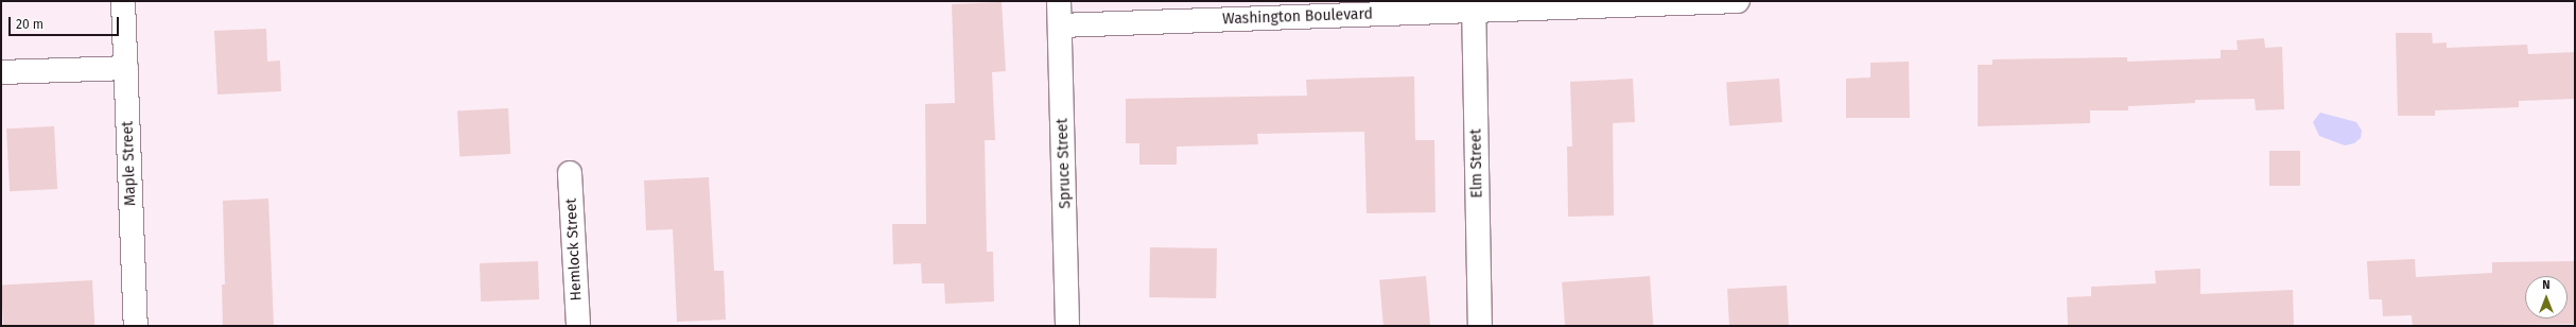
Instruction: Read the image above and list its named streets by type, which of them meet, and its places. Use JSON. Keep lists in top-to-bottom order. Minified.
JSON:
{"streets":{"street":["Washington Boulevard","Maple Street","Spruce Street","Elm Street","Hemlock Street"]},"crossings":[["Washington Boulevard","Spruce Street"],["Washington Boulevard","Elm Street"]],"scale_bar":"20 m","north":"top"}
